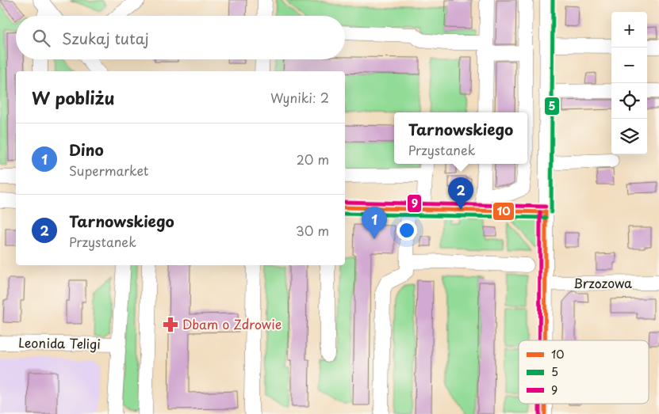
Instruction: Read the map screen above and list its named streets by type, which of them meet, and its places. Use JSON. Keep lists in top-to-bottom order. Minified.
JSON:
{"streets":{"street":["Brzozowa","Leonida Teligi"]},"places":{"pharmacy":["Dbam o Zdrowie"]},"lines":["transit line 5","transit line 9","transit line 10"],"legend":["10","5","9"],"page":{"map_buttons":["+","−"],"search":"Szukaj tutaj","heading":["W pobliżu","Wyniki: 2"],"popup":["Tarnowskiego","Przystanek"],"list":[{"mark":"1","name":"Dino","note":"Supermarket","value":"20 m"},{"mark":"2","name":"Tarnowskiego","note":"Przystanek","value":"30 m"}],"pins":["2","1"]}}
